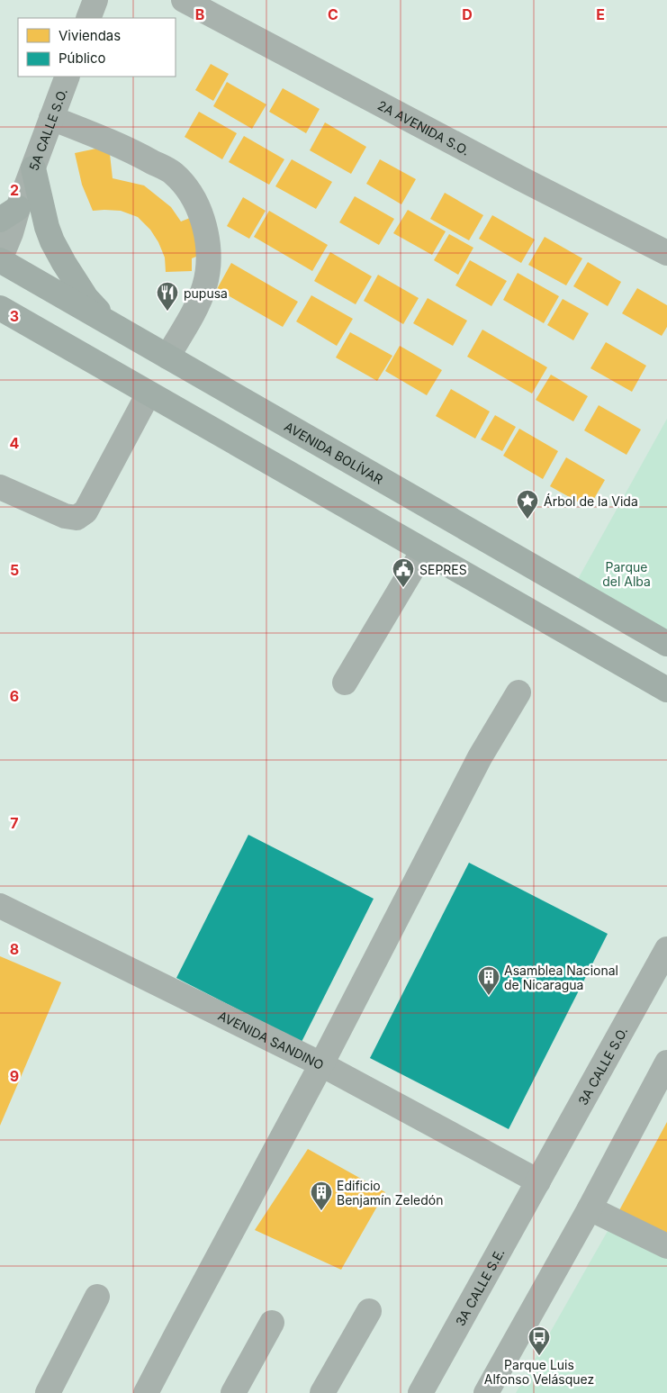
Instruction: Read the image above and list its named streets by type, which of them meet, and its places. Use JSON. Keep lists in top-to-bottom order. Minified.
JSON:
{"streets":{"highway":["AVENIDA BOLÍVAR"],"street":["2A AVENIDA S.O.","5A CALLE S.O.","AVENIDA SANDINO","3A CALLE S.O.","3A CALLE S.E."]},"crossings":[["5A CALLE S.O.","AVENIDA BOLÍVAR"],["AVENIDA SANDINO","3A CALLE S.O."],["AVENIDA SANDINO","3A CALLE S.E."],["3A CALLE S.O.","3A CALLE S.E."]],"parks":["Parque del Alba"],"places":{"restaurant":["pupusa"],"place":["Árbol de la Vida"],"public building":["SEPRES"],"building":["Asamblea Nacional de Nicaragua","Edificio Benjamín Zeledón"],"bus stop":["Parque Luis Alfonso Velásquez"]},"legend":["Viviendas","Público"],"grid":{"columns":["B","C","D","E"],"rows":["2","3","4","5","6","7","8","9"]}}
